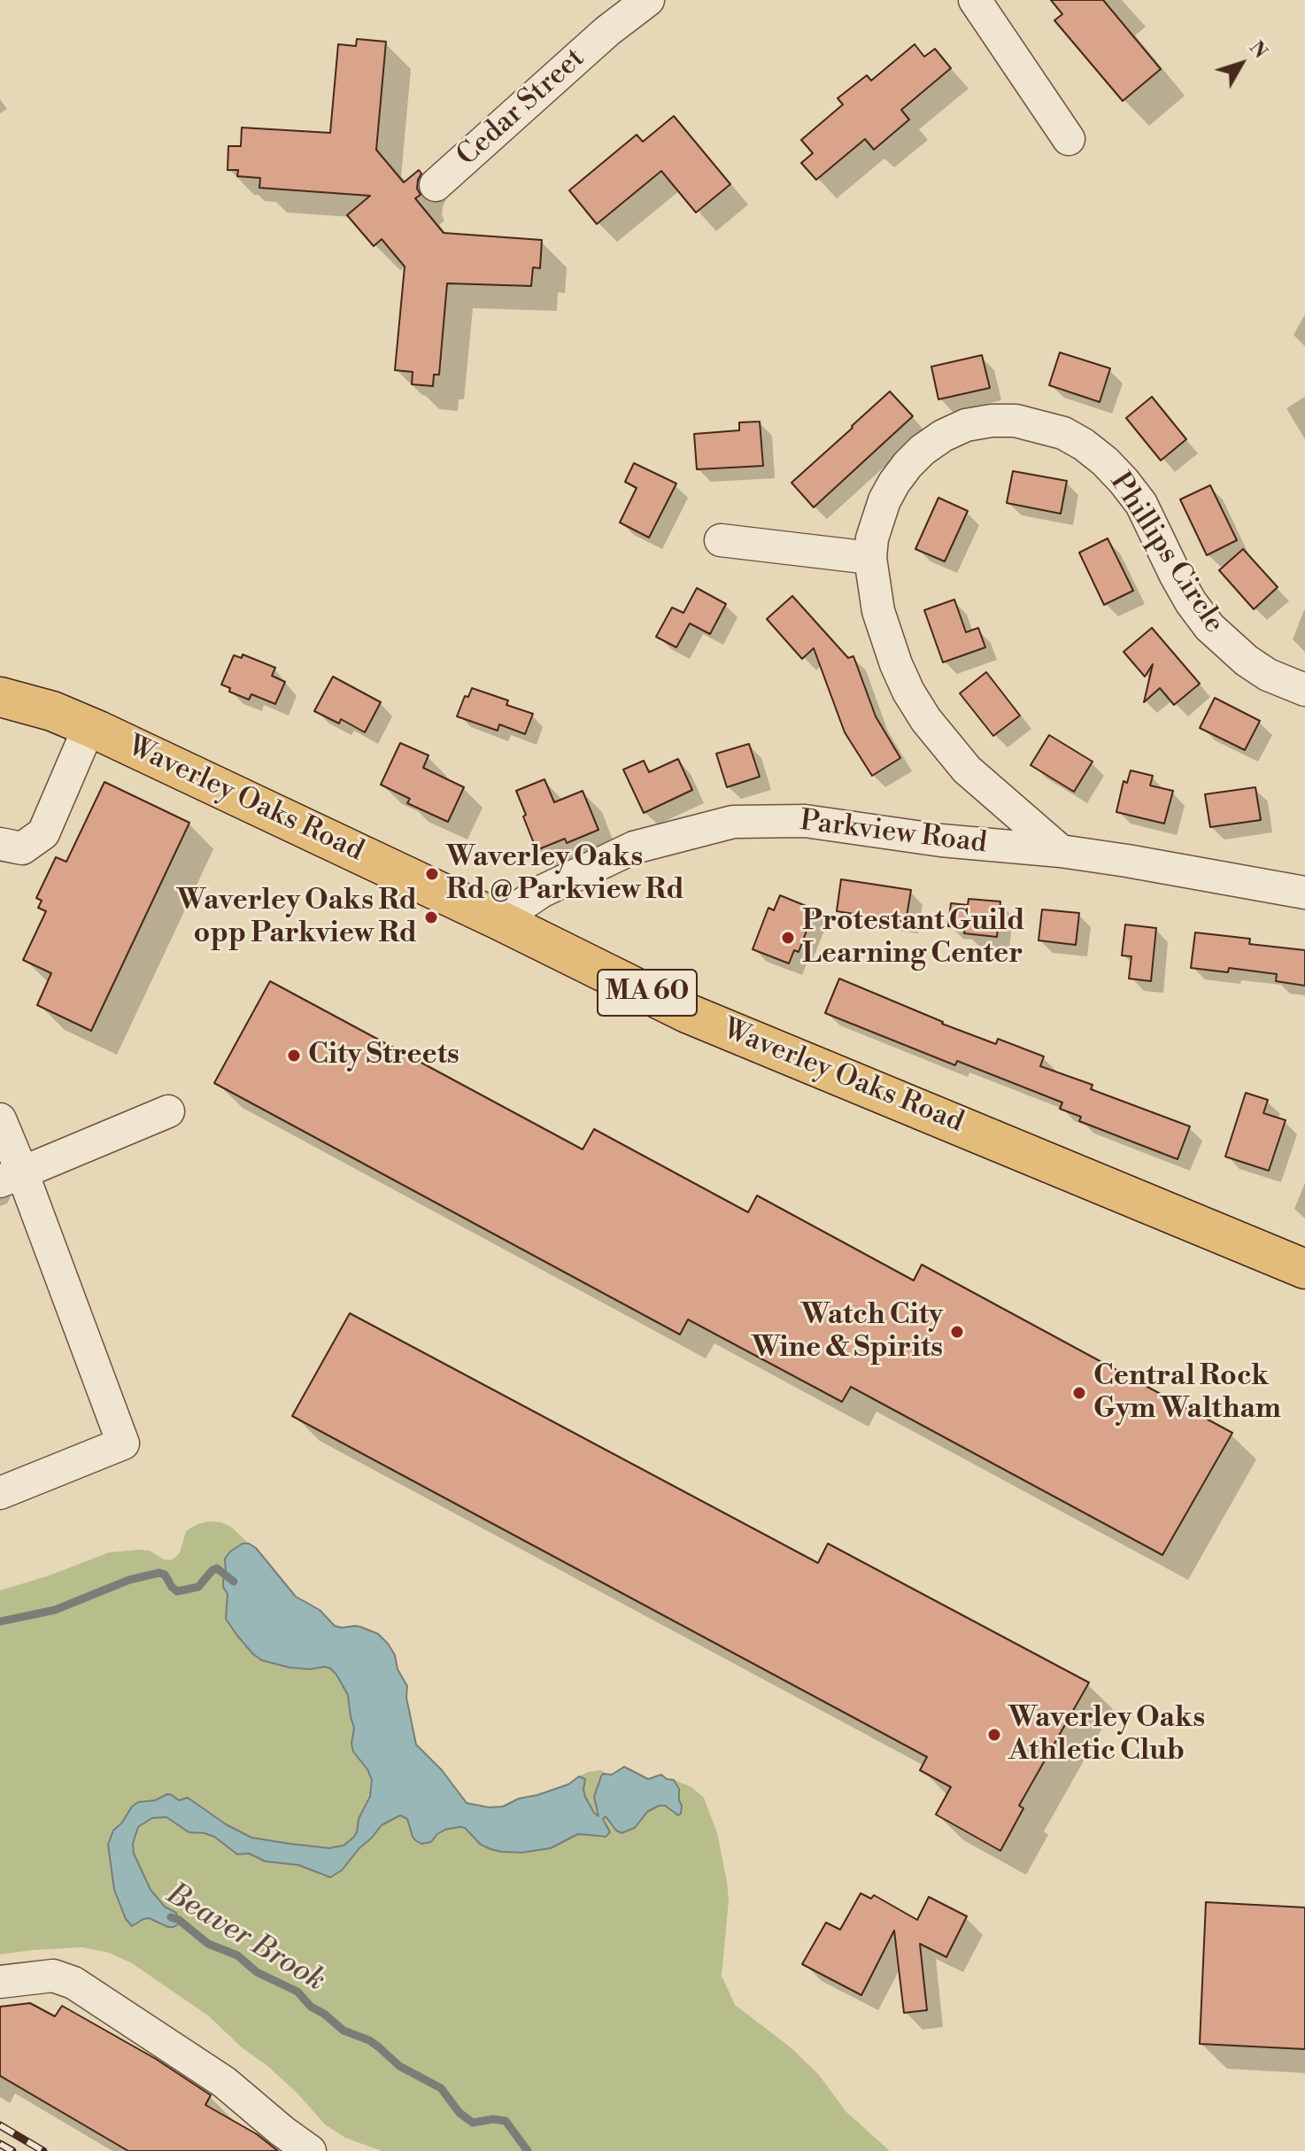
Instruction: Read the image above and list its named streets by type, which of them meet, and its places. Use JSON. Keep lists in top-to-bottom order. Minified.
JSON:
{"streets":{"main road":["Waverley Oaks Road","MA 60"],"street":["Cedar Street","Phillips Circle","Parkview Road"]},"crossings":[["Phillips Circle","Parkview Road"],["Waverley Oaks Road","Parkview Road"]],"water":["Beaver Brook"],"places":["Waverley Oaks Rd @ Parkview Rd","Waverley Oaks Rd opp Parkview Rd","Protestant Guild Learning Center","City Streets","Watch City Wine & Spirits","Central Rock Gym Waltham","Waverley Oaks Athletic Club"],"north":"top right"}
